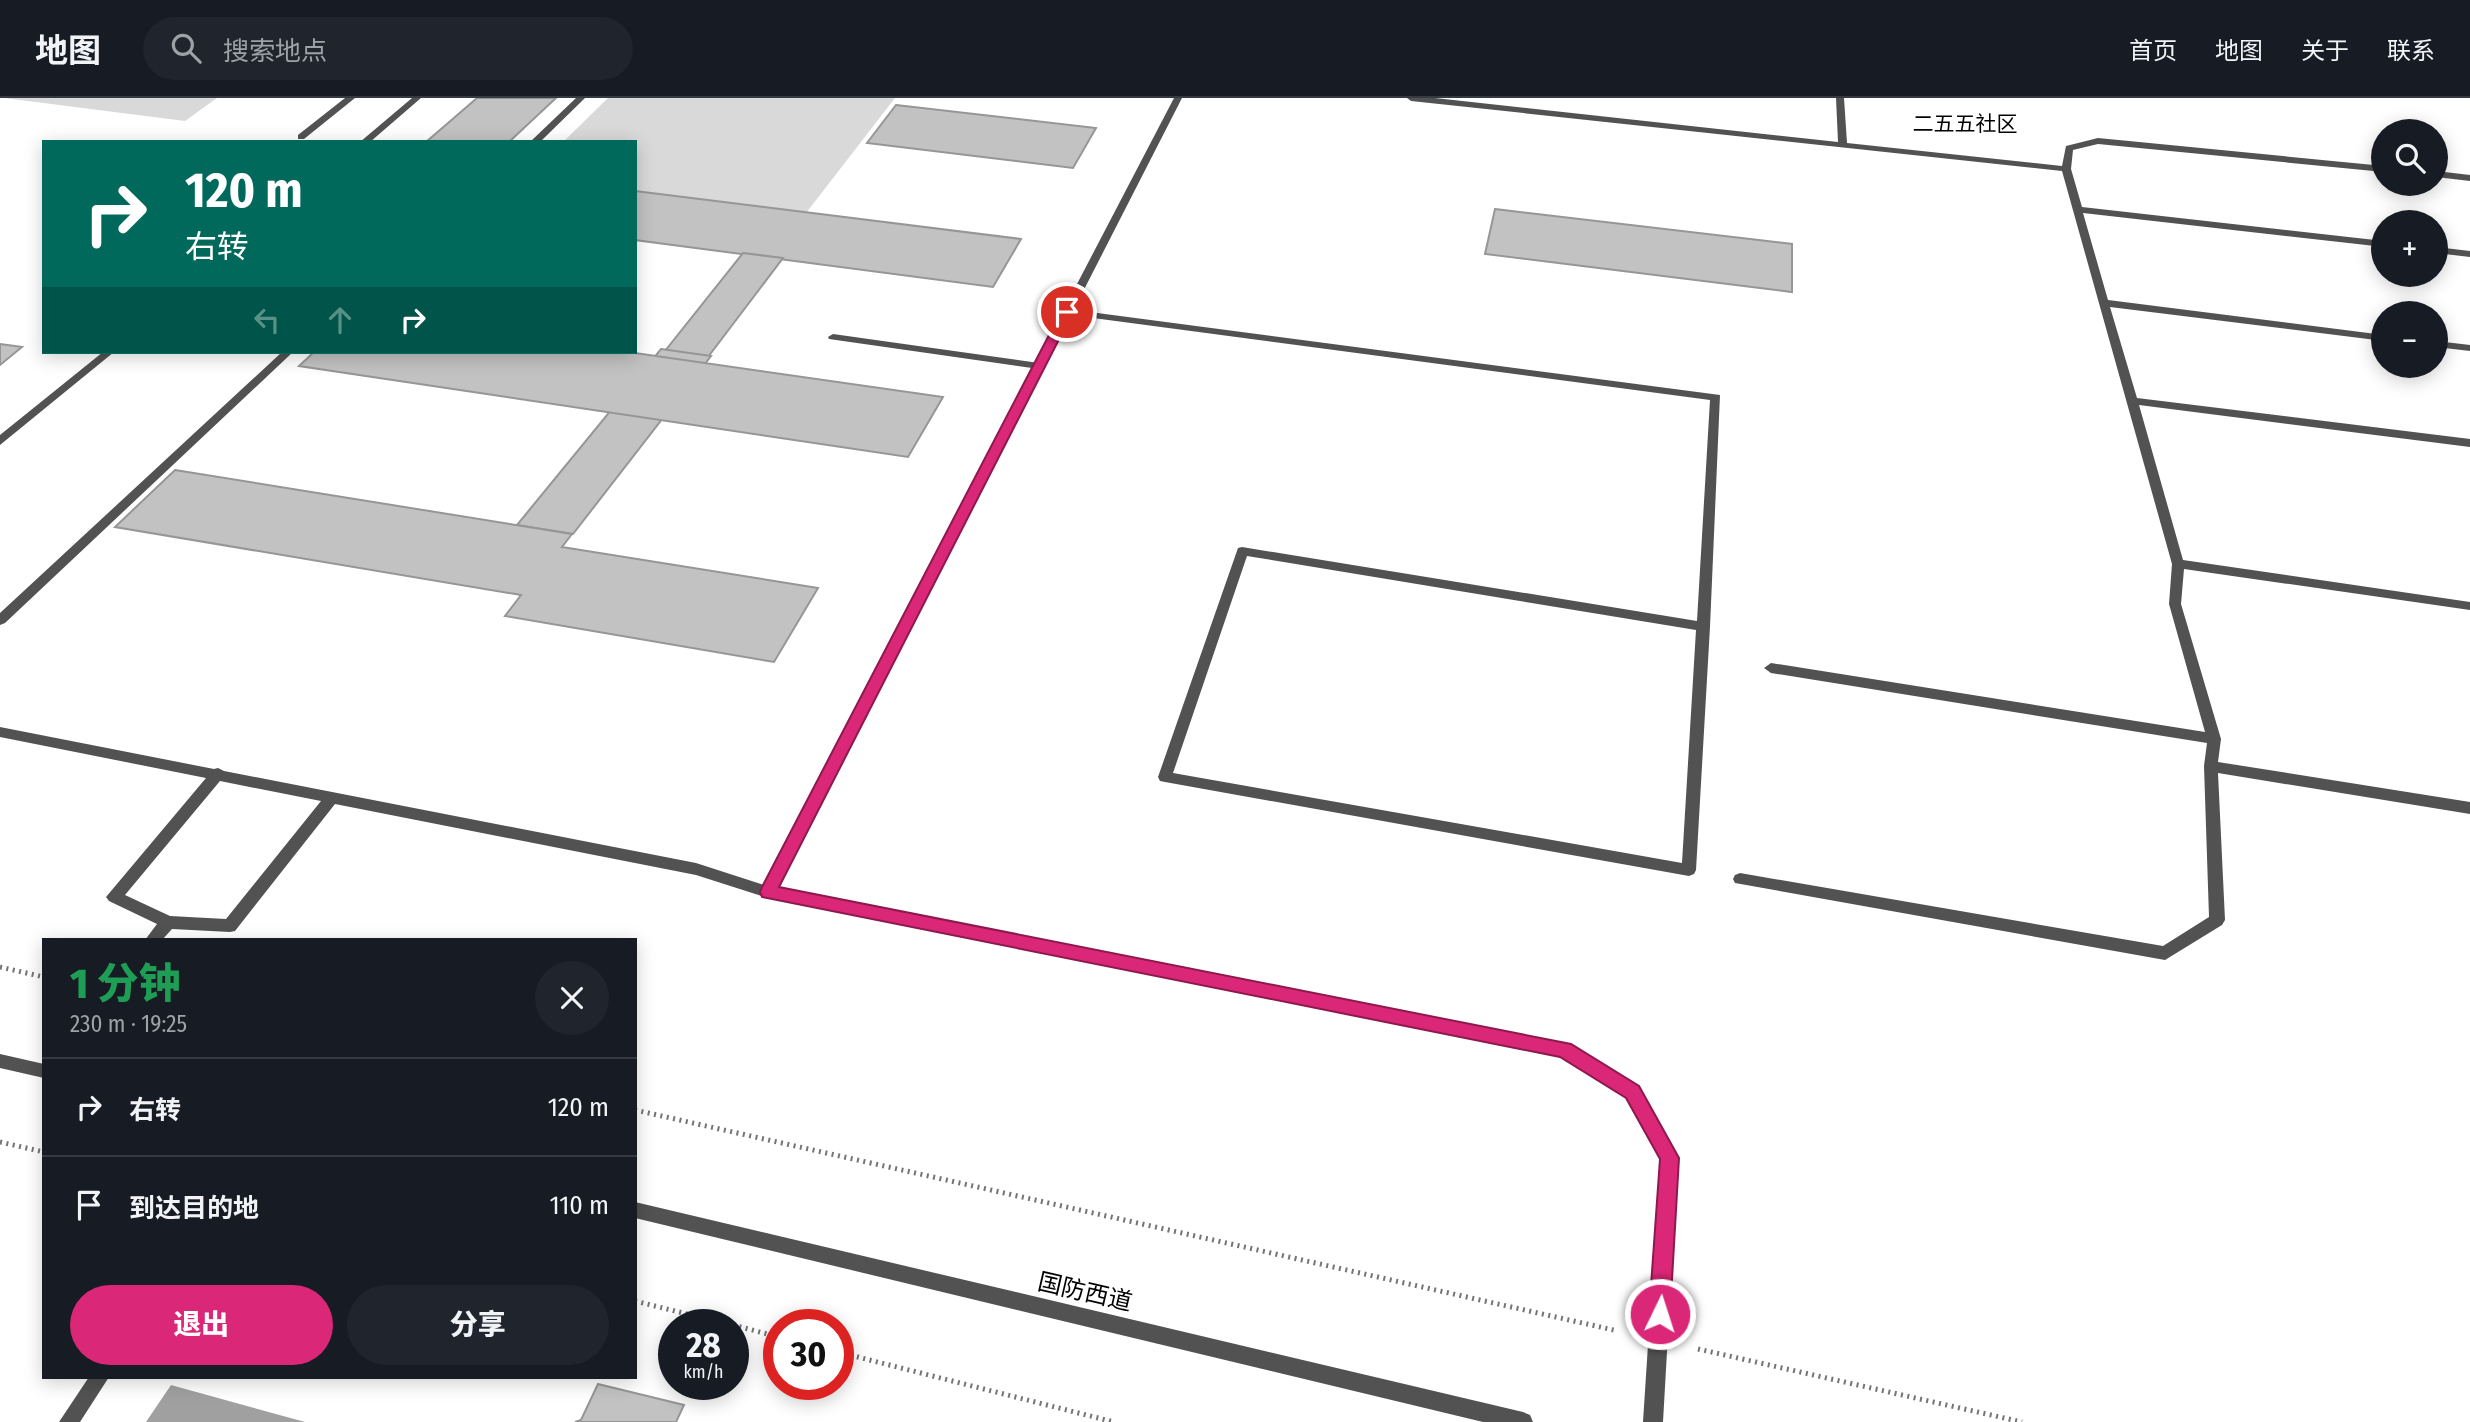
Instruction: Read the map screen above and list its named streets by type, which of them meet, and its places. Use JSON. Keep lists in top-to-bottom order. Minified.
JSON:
{"streets":{"street":["国防西道"]},"districts":["二五五社区"],"page":{"header":"地图","search":"搜索地点","nav":["首页","地图","关于","联系"],"map_buttons":["+","−"],"turn":["120 m","右转"],"heading":["1 分钟","230 m · 19:25"],"list":[{"name":"右转","value":"120 m"},{"name":"到达目的地","value":"110 m"}],"buttons":["退出","分享"],"speed":"28 km/h","limit":"30"}}
